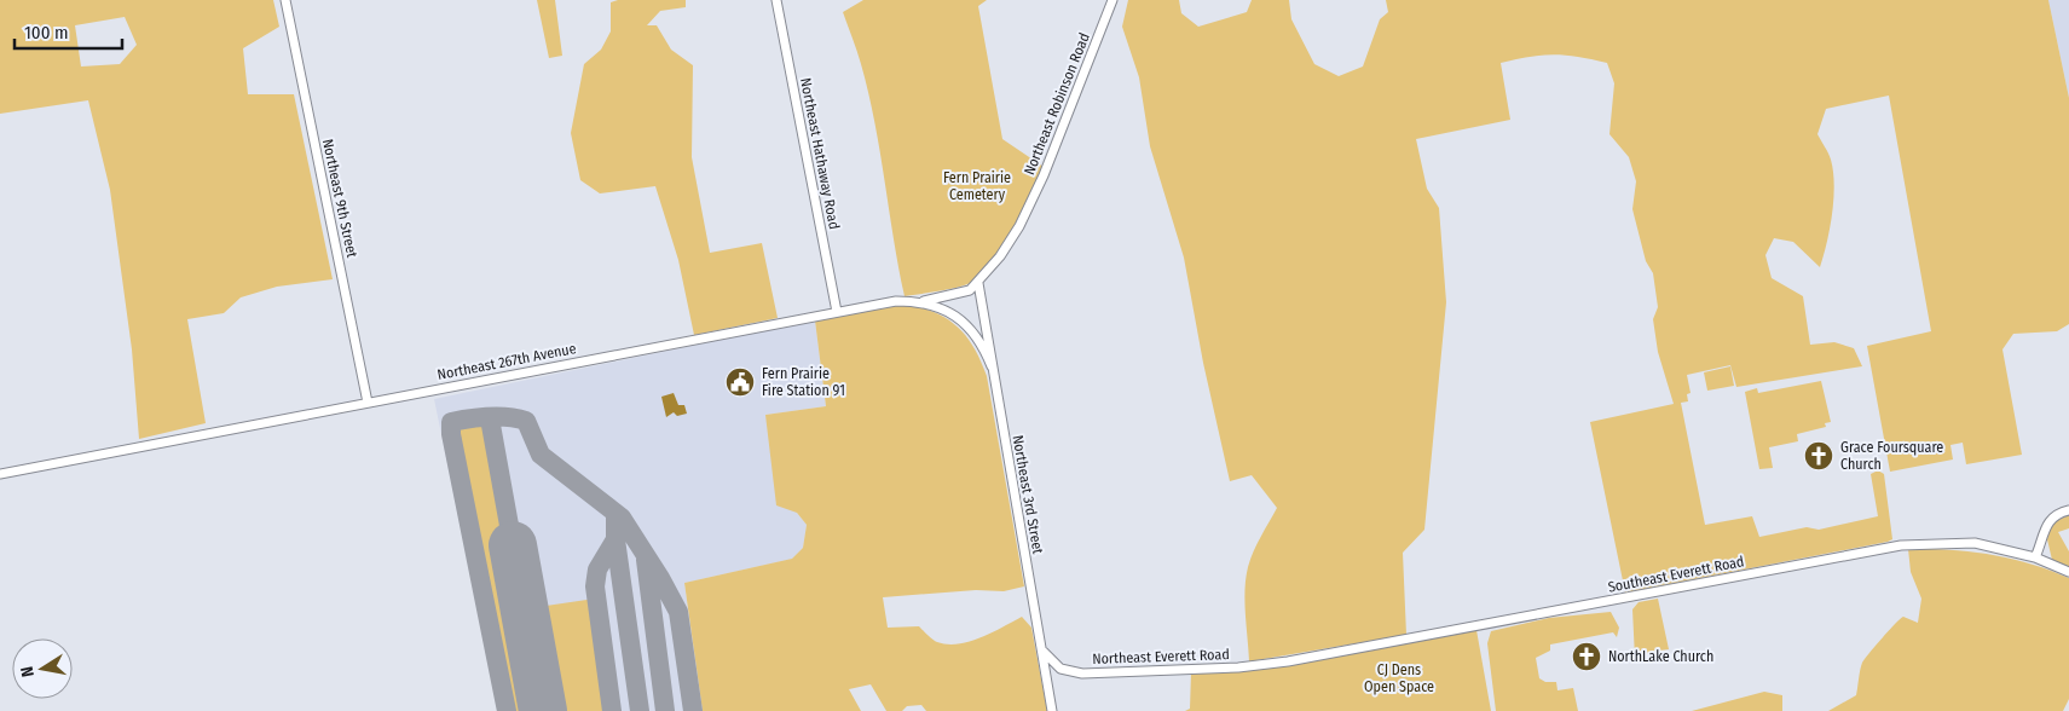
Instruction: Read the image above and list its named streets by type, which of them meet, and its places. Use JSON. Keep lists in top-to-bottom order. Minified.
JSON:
{"streets":{"main road":["Northeast Robinson Road","Northeast Hathaway Road","Northeast 9th Street","Northeast 267th Avenue","Northeast 3rd Street","Southeast Everett Road","Northeast Everett Road"]},"crossings":[["Northeast Robinson Road","Northeast 267th Avenue"],["Northeast Robinson Road","Northeast 3rd Street"],["Northeast Hathaway Road","Northeast 267th Avenue"],["Northeast 9th Street","Northeast 267th Avenue"],["Northeast 267th Avenue","Northeast 3rd Street"],["Northeast 3rd Street","Northeast Everett Road"],["Southeast Everett Road","Northeast Everett Road"]],"parks":["Fern Prairie Cemetery","CJ Dens Open Space"],"places":{"public building":["Fern Prairie Fire Station 91"],"church":["Grace Foursquare Church","NorthLake Church"]},"scale_bar":"100 m","north":"left"}
